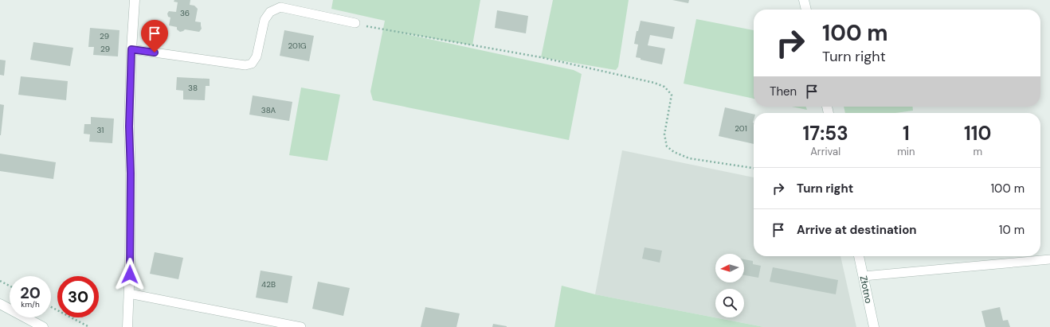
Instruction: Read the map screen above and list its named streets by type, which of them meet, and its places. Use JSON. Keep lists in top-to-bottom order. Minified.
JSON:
{"streets":{"street":["Złotno"]},"house_numbers":["36","29","201G","29","38","38A","201","31","42B"],"north":"left","page":{"turn":["100 m","Turn right"],"then":"Then","eta":["17:53","Arrival","1","min","110","m"],"list":[{"name":"Turn right","value":"100 m"},{"name":"Arrive at destination","value":"10 m"}],"speed":"20 km/h","limit":"30"}}
